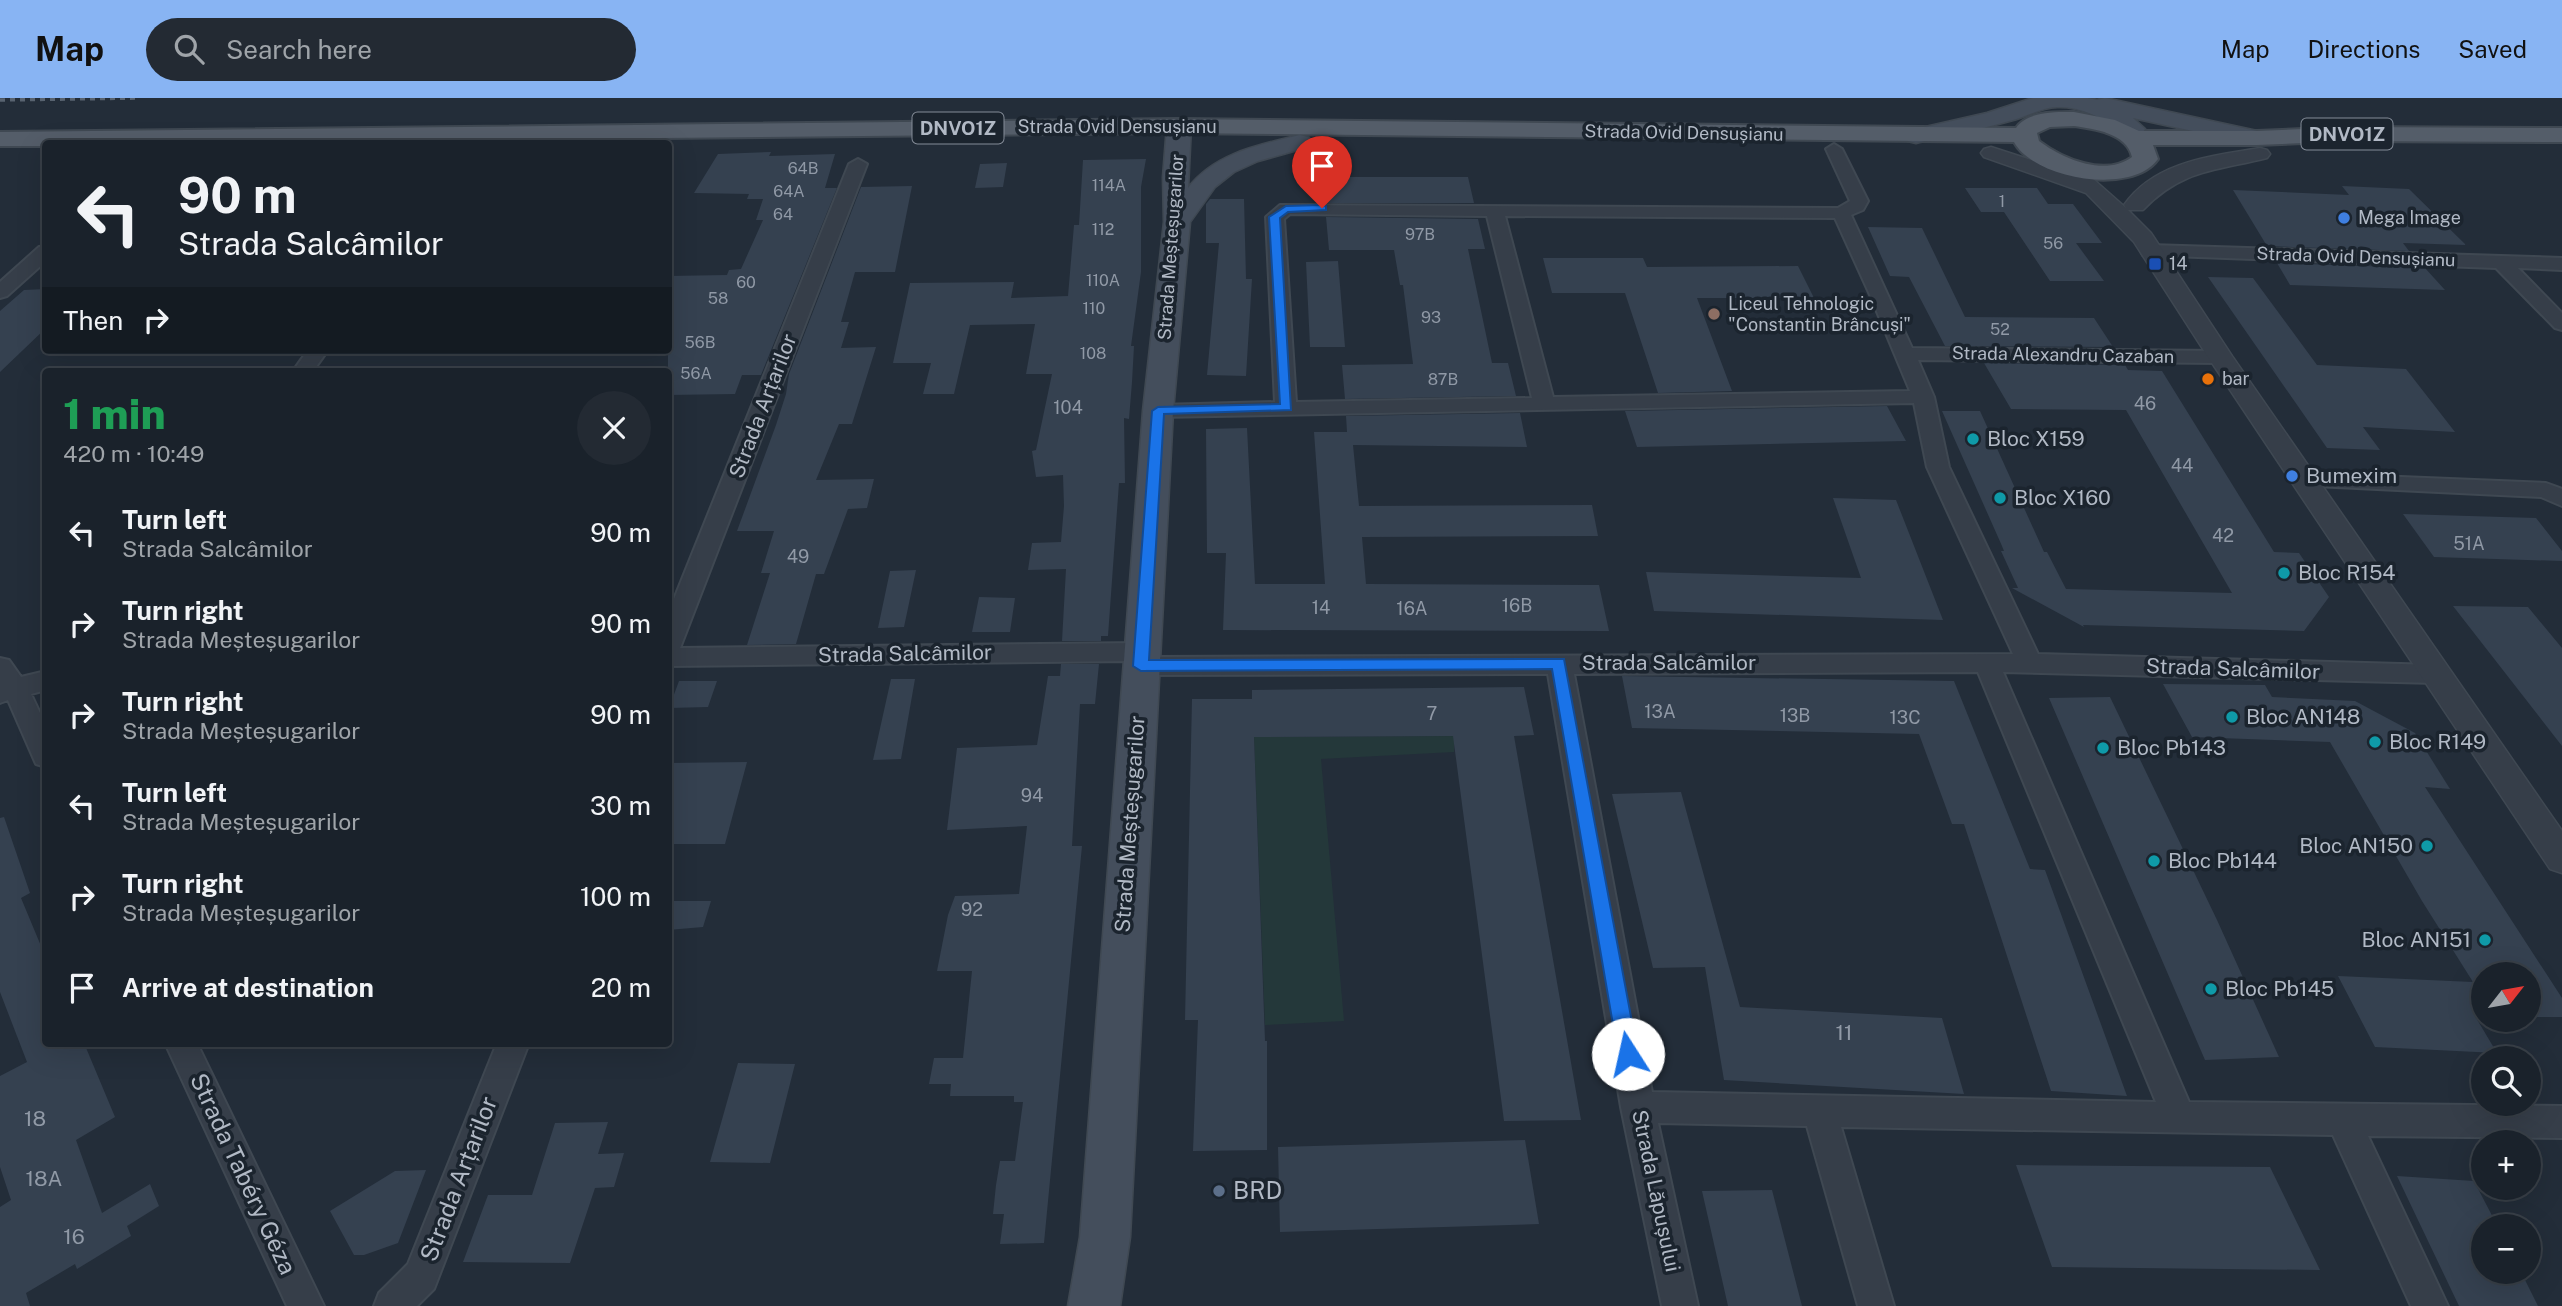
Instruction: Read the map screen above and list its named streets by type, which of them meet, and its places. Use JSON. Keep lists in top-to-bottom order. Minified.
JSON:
{"streets":{"main road":["Strada Ovid Densușianu","DNVO1Z","Strada Meșteșugarilor"],"street":["Strada Alexandru Cazaban","Strada Arțarilor","Strada Salcâmilor","Strada Tabéry Géza","Strada Lăpușului"]},"crossings":[["Strada Ovid Densușianu","DNVO1Z"],["Strada Ovid Densușianu","Strada Meșteșugarilor"],["Strada Meșteșugarilor","Strada Salcâmilor"],["Strada Salcâmilor","Strada Lăpușului"]],"places":{"other":["Mega Image","Liceul Tehnologic \"Constantin Brâncuși\"","bar","Bloc X159","Bumexim","Bloc X160","Bloc R154","Bloc AN148","Bloc R149","Bloc Pb143","Bloc AN150","Bloc Pb144","Bloc AN151","Bloc Pb145","BRD"],"transit":["14"]},"house_numbers":["64B","114A","64A","1","64","112","97B","56","110A","60","58","110","93","52","56B","108","56A","87B","46","104","44","42","51A","49","16B","14","16A","13A","7","13B","13C","94","92","11","18","18A","16"],"north":"top right","page":{"header":"Map","search":"Search here","nav":["Map","Directions","Saved"],"turn":["90 m","Strada Salcâmilor"],"then":"Then","heading":["1 min","420 m · 10:49"],"list":[{"name":"Turn left","note":"Strada Salcâmilor","value":"90 m"},{"name":"Turn right","note":"Strada Meșteșugarilor","value":"90 m"},{"name":"Turn right","note":"Strada Meșteșugarilor","value":"90 m"},{"name":"Turn left","note":"Strada Meșteșugarilor","value":"30 m"},{"name":"Turn right","note":"Strada Meșteșugarilor","value":"100 m"},{"name":"Arrive at destination","value":"20 m"}],"map_buttons":["+","−"]}}
